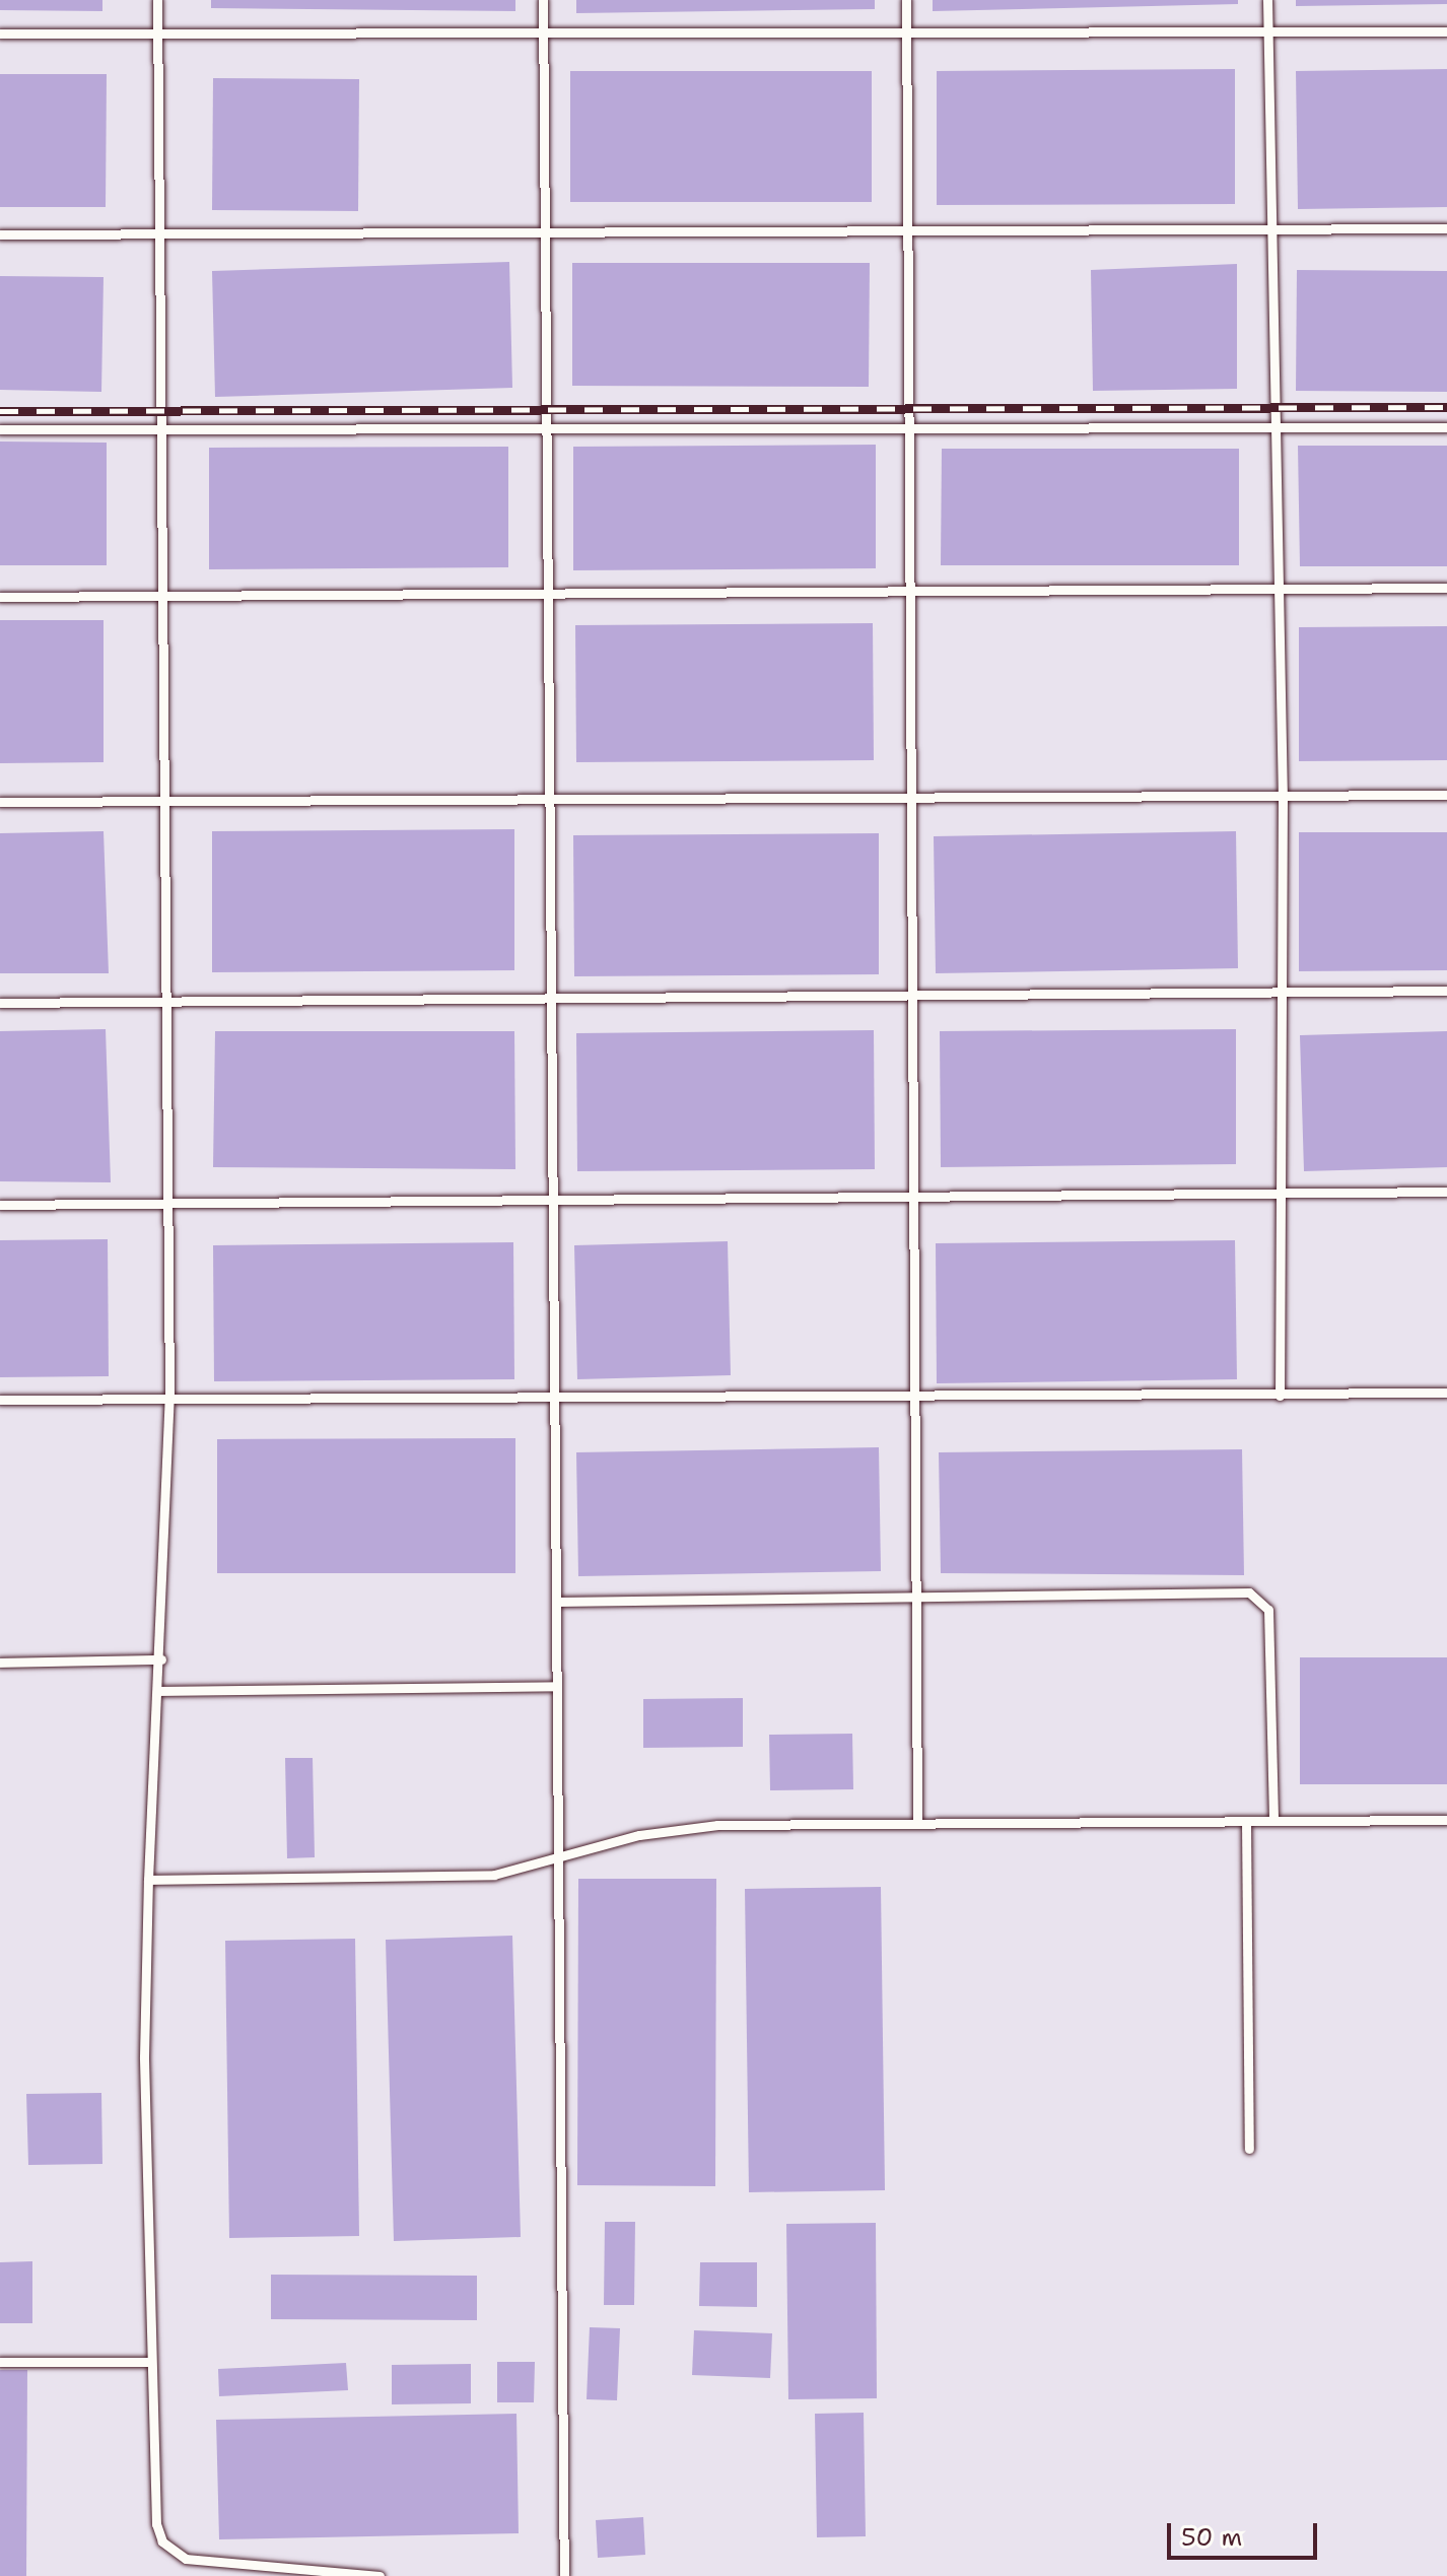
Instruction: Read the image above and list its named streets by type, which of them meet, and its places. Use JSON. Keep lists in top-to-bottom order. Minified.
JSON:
{"scale_bar":"50 m"}
